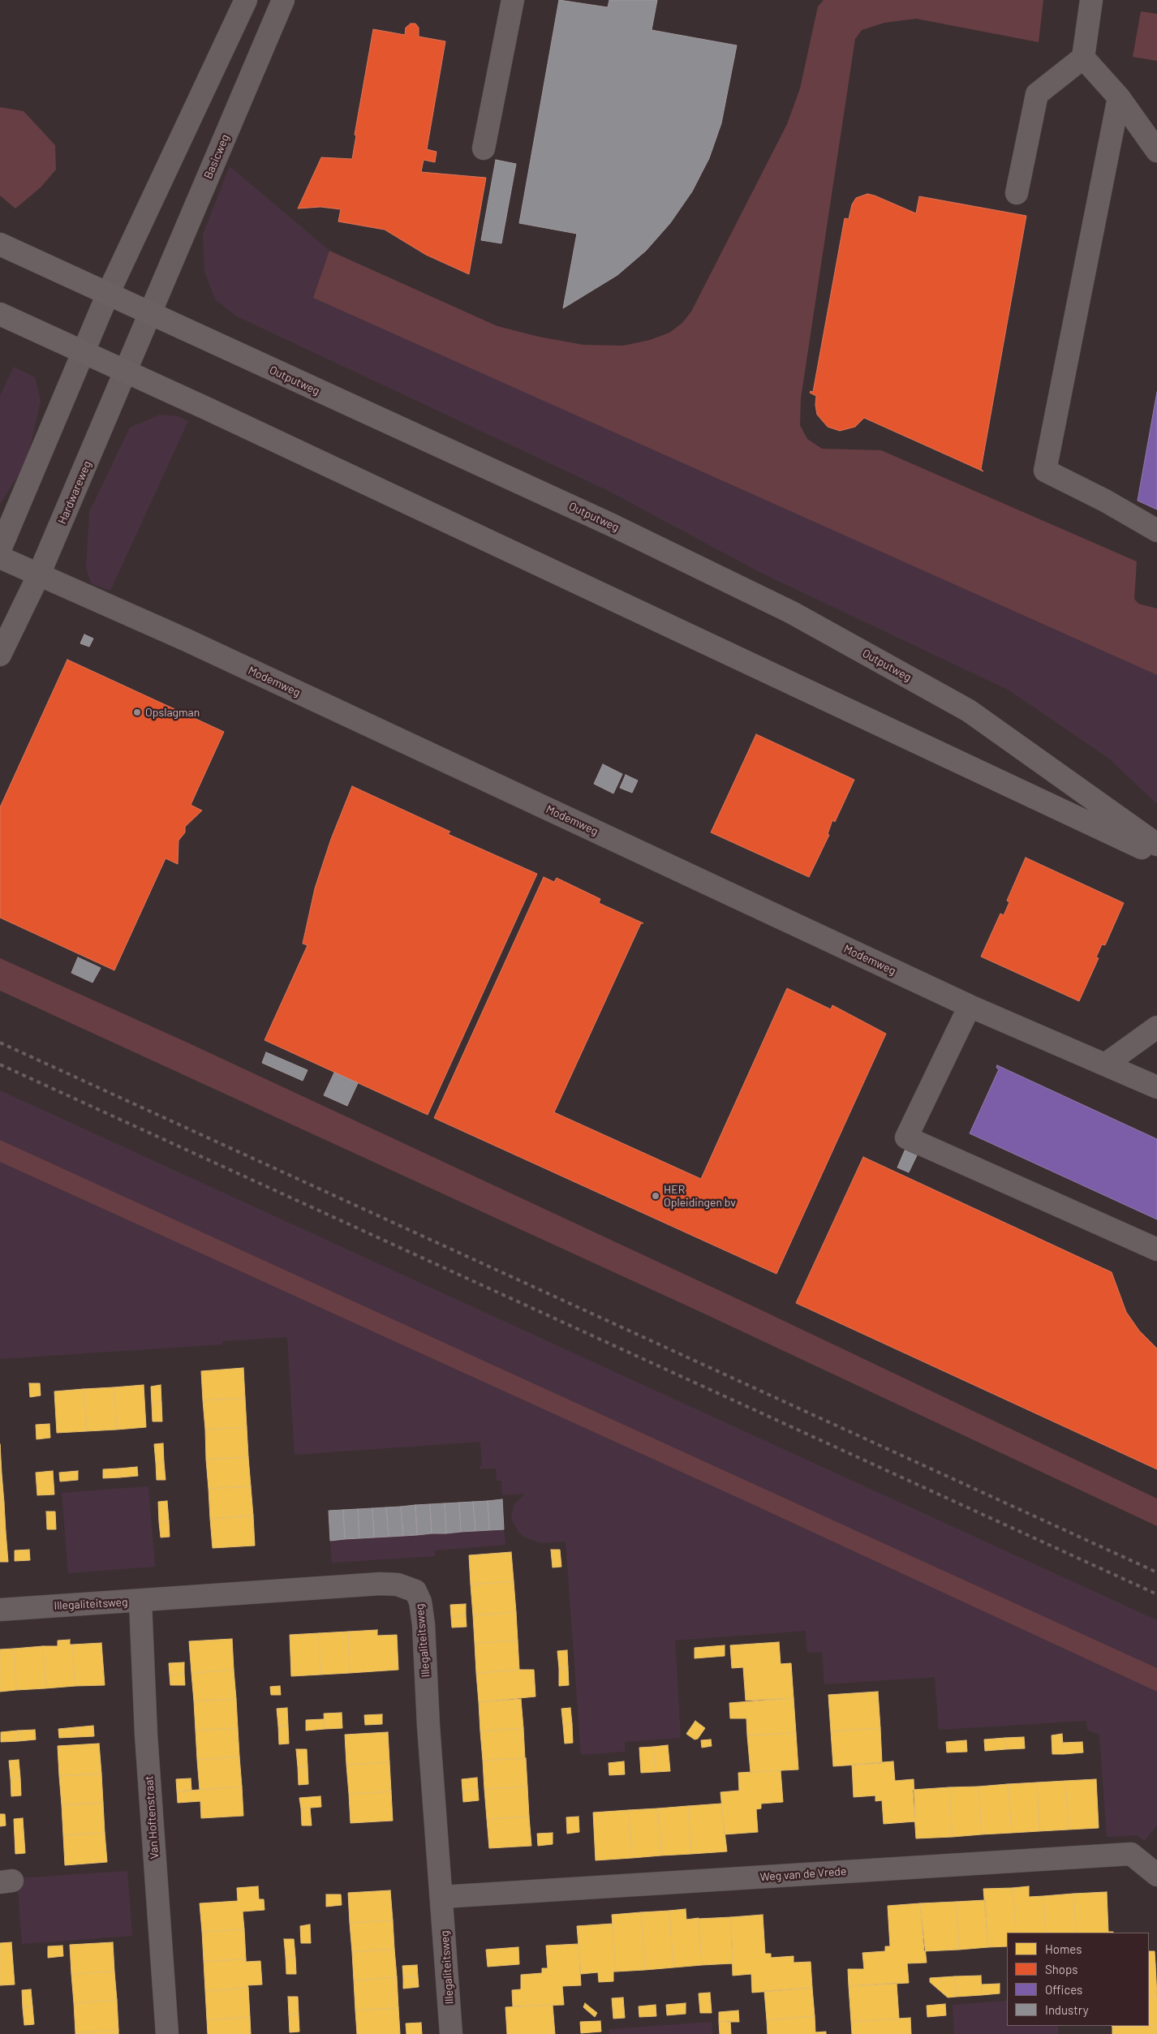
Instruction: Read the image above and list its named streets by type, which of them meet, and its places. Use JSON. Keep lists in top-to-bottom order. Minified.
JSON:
{"streets":{"main road":["Outputweg"],"street":["Basicweg","Hardwareweg","Modemweg","Illegaliteitsweg","Van Hoftenstraat","Weg van de Vrede"]},"crossings":[["Basicweg","Outputweg"],["Basicweg","Hardwareweg"],["Hardwareweg","Modemweg"],["Illegaliteitsweg","Van Hoftenstraat"],["Illegaliteitsweg","Weg van de Vrede"]],"places":["Opslagman","HER Opleidingen bv"],"legend":["Homes","Shops","Offices","Industry"]}
